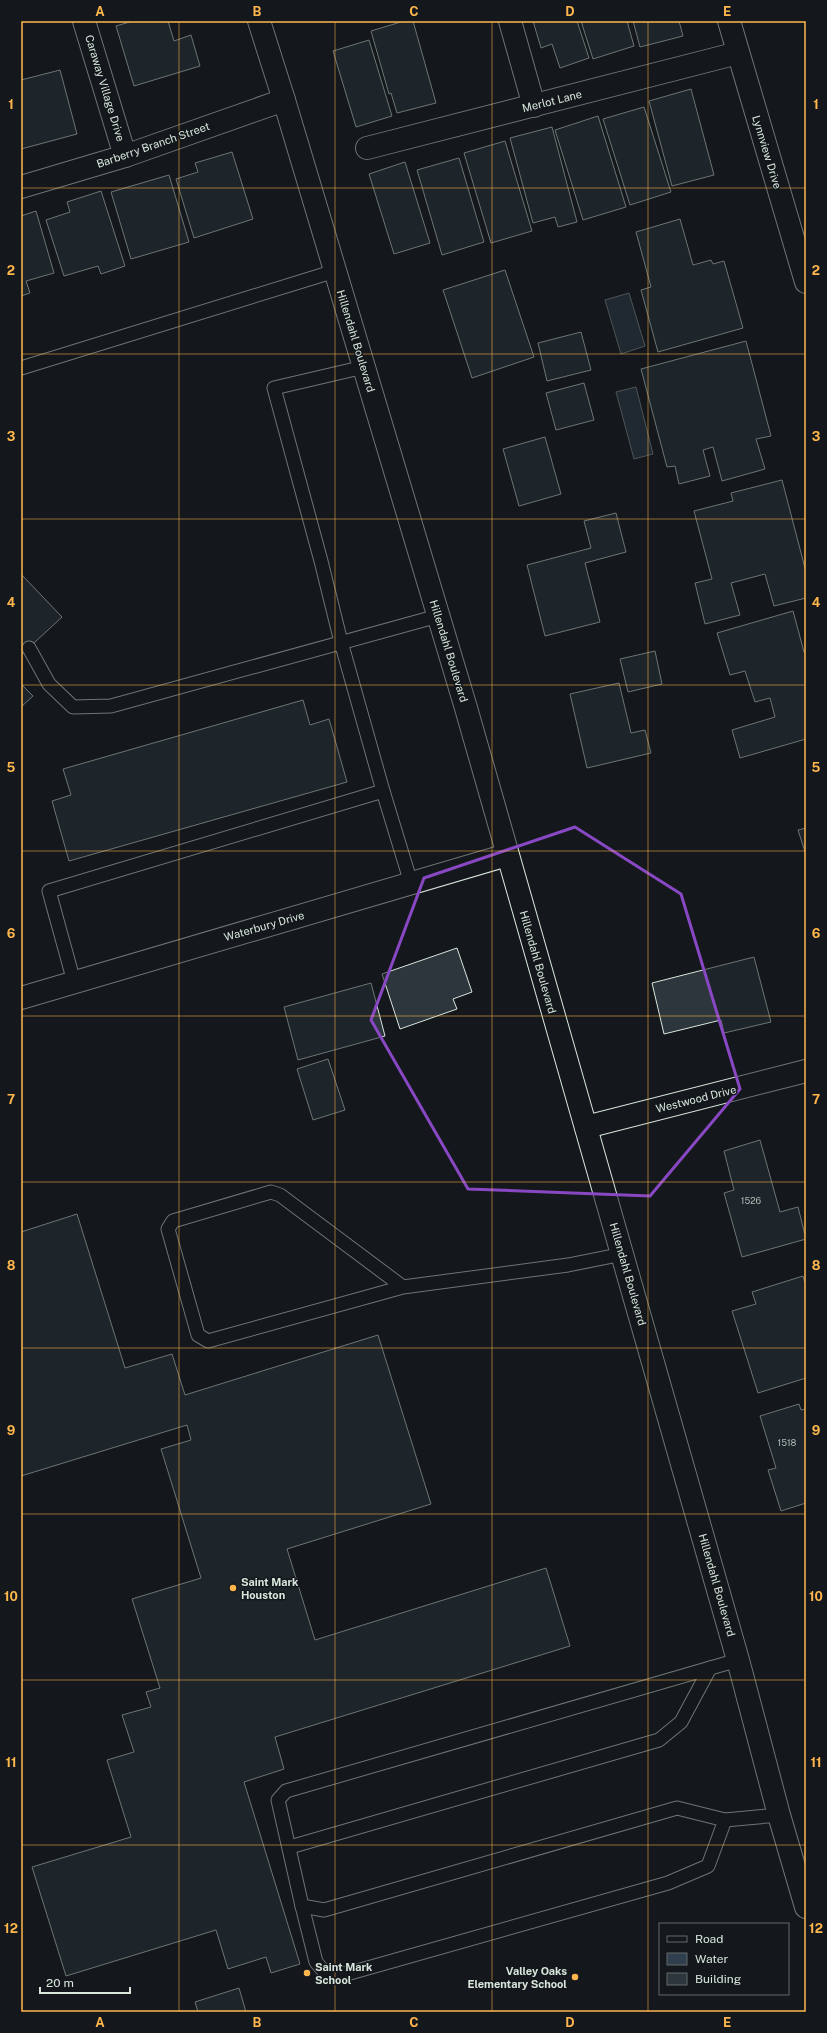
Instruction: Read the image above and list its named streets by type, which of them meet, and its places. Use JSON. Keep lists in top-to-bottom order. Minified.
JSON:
{"streets":{"street":["Caraway Village Drive","Merlot Lane","Barberry Branch Street","Lynnview Drive","Hillendahl Boulevard","Waterbury Drive","Westwood Drive"]},"crossings":[["Caraway Village Drive","Barberry Branch Street"],["Merlot Lane","Lynnview Drive"],["Barberry Branch Street","Hillendahl Boulevard"],["Hillendahl Boulevard","Waterbury Drive"],["Hillendahl Boulevard","Westwood Drive"]],"places":["Saint Mark Houston","Saint Mark School","Valley Oaks Elementary School"],"house_numbers":["1526","1518"],"legend":["Road","Water","Building"],"scale_bar":"20 m","grid":{"columns":["A","B","C","D","E"],"rows":["1","2","3","4","5","6","7","8","9","10","11","12"]}}
